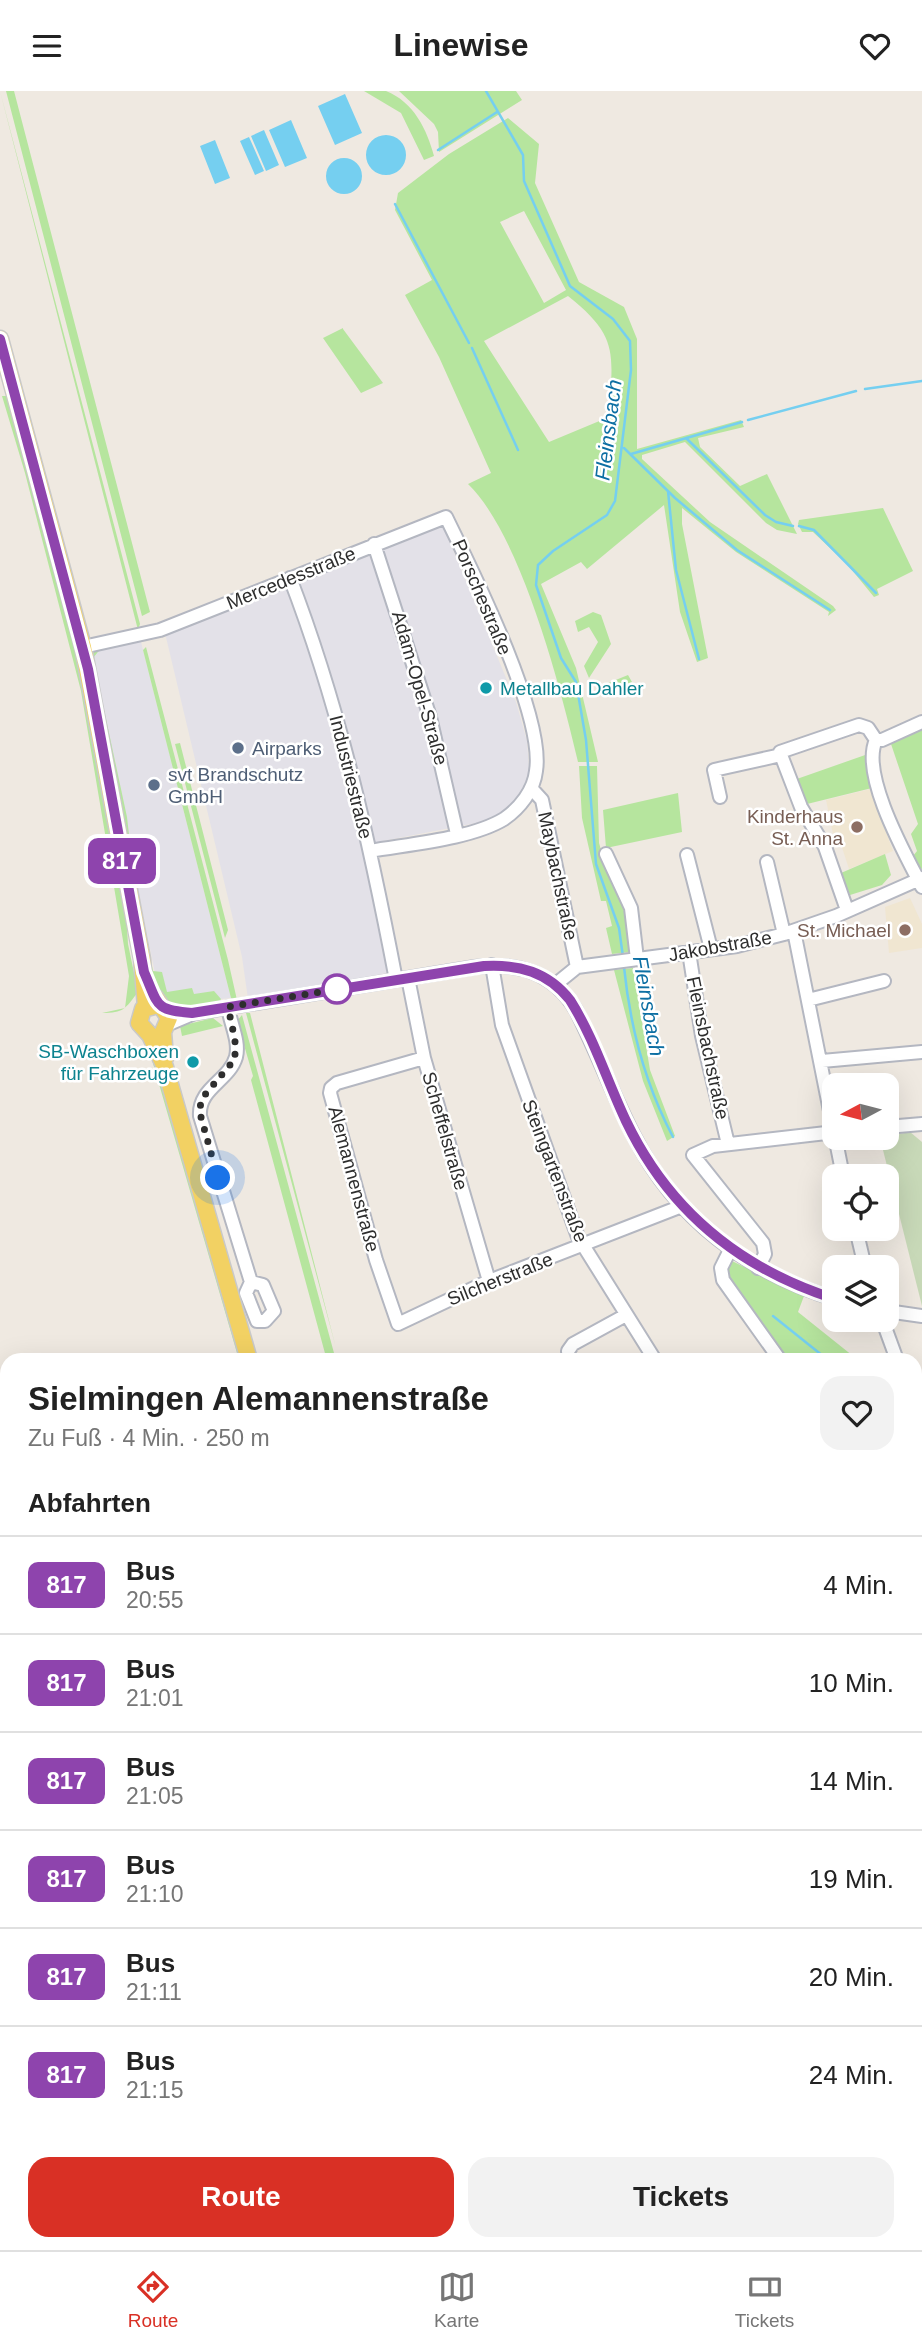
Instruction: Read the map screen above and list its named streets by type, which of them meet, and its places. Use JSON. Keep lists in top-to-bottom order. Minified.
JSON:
{"streets":{"street":["Mercedesstraße","Porschestraße","Adam-Opel-Straße","Industriestraße","Maybachstraße","Jakobstraße","Fleinsbachstraße","Scheffelstraße","Steingartenstraße","Alemannenstraße","Silcherstraße"]},"crossings":[["Mercedesstraße","Porschestraße"],["Mercedesstraße","Adam-Opel-Straße"],["Mercedesstraße","Industriestraße"],["Porschestraße","Maybachstraße"],["Industriestraße","Scheffelstraße"],["Maybachstraße","Jakobstraße"],["Jakobstraße","Fleinsbachstraße"],["Scheffelstraße","Alemannenstraße"],["Scheffelstraße","Silcherstraße"],["Steingartenstraße","Silcherstraße"],["Alemannenstraße","Silcherstraße"]],"water":["Fleinsbach"],"places":["Metallbau Dahler","Airparks","svt Brandschutz GmbH","Kinderhaus St. Anna","St. Michael","SB-Waschboxen für Fahrzeuge"],"lines":["bus line 817"],"north":"left","page":{"header":"Linewise","on_map":"817","heading":[["Sielmingen Alemannenstraße","Zu Fuß · 4 Min. · 250 m"],"Abfahrten"],"list":[{"mark":"817","name":"Bus","note":"20:55","value":"4 Min."},{"mark":"817","name":"Bus","note":"21:01","value":"10 Min."},{"mark":"817","name":"Bus","note":"21:05","value":"14 Min."},{"mark":"817","name":"Bus","note":"21:10","value":"19 Min."},{"mark":"817","name":"Bus","note":"21:11","value":"20 Min."},{"mark":"817","name":"Bus","note":"21:15","value":"24 Min."}],"buttons":["Route","Tickets"],"tabs":["Route","Karte","Tickets"]}}
